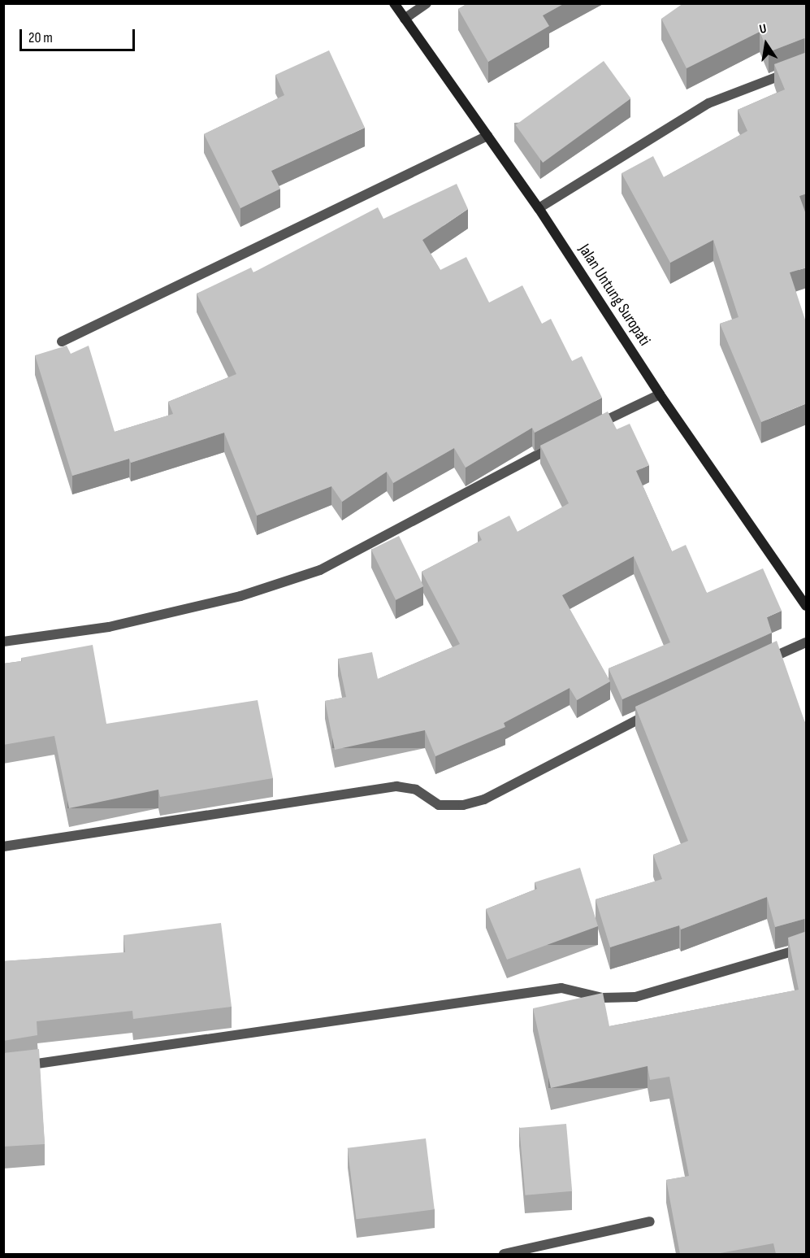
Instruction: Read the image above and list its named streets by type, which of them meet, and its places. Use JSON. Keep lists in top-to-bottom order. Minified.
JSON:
{"streets":{"main road":["Jalan Untung Suropati"]},"scale_bar":"20 m","north":"top"}
